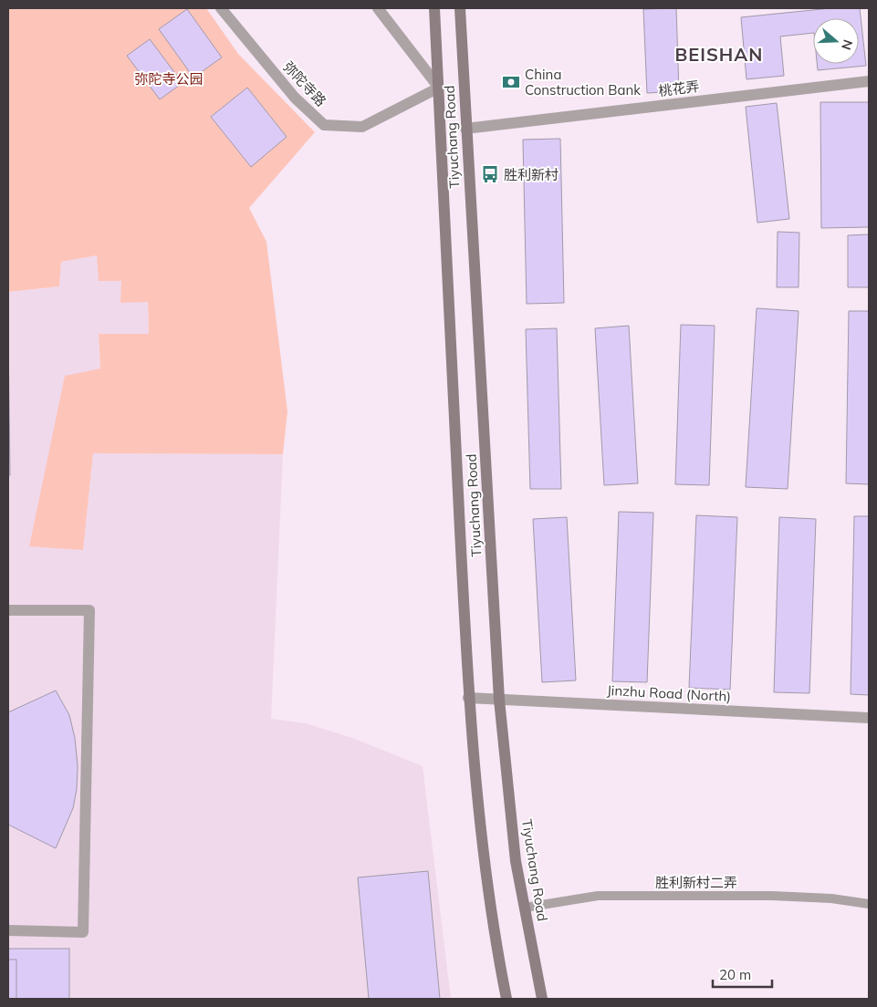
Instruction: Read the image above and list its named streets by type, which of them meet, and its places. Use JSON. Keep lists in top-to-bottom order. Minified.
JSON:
{"streets":{"main road":["Tiyuchang Road"],"street":["弥陀寺路","桃花弄","Jinzhu Road (North)"],"lane":["胜利新村二弄"]},"crossings":[["弥陀寺路","Tiyuchang Road"],["桃花弄","Tiyuchang Road"],["Tiyuchang Road","Jinzhu Road (North)"],["Tiyuchang Road","胜利新村二弄"]],"districts":["BEISHAN"],"parks":["弥陀寺公园"],"places":{"bank":["China Construction Bank"],"bus stop":["胜利新村"]},"scale_bar":"20 m","north":"right"}
